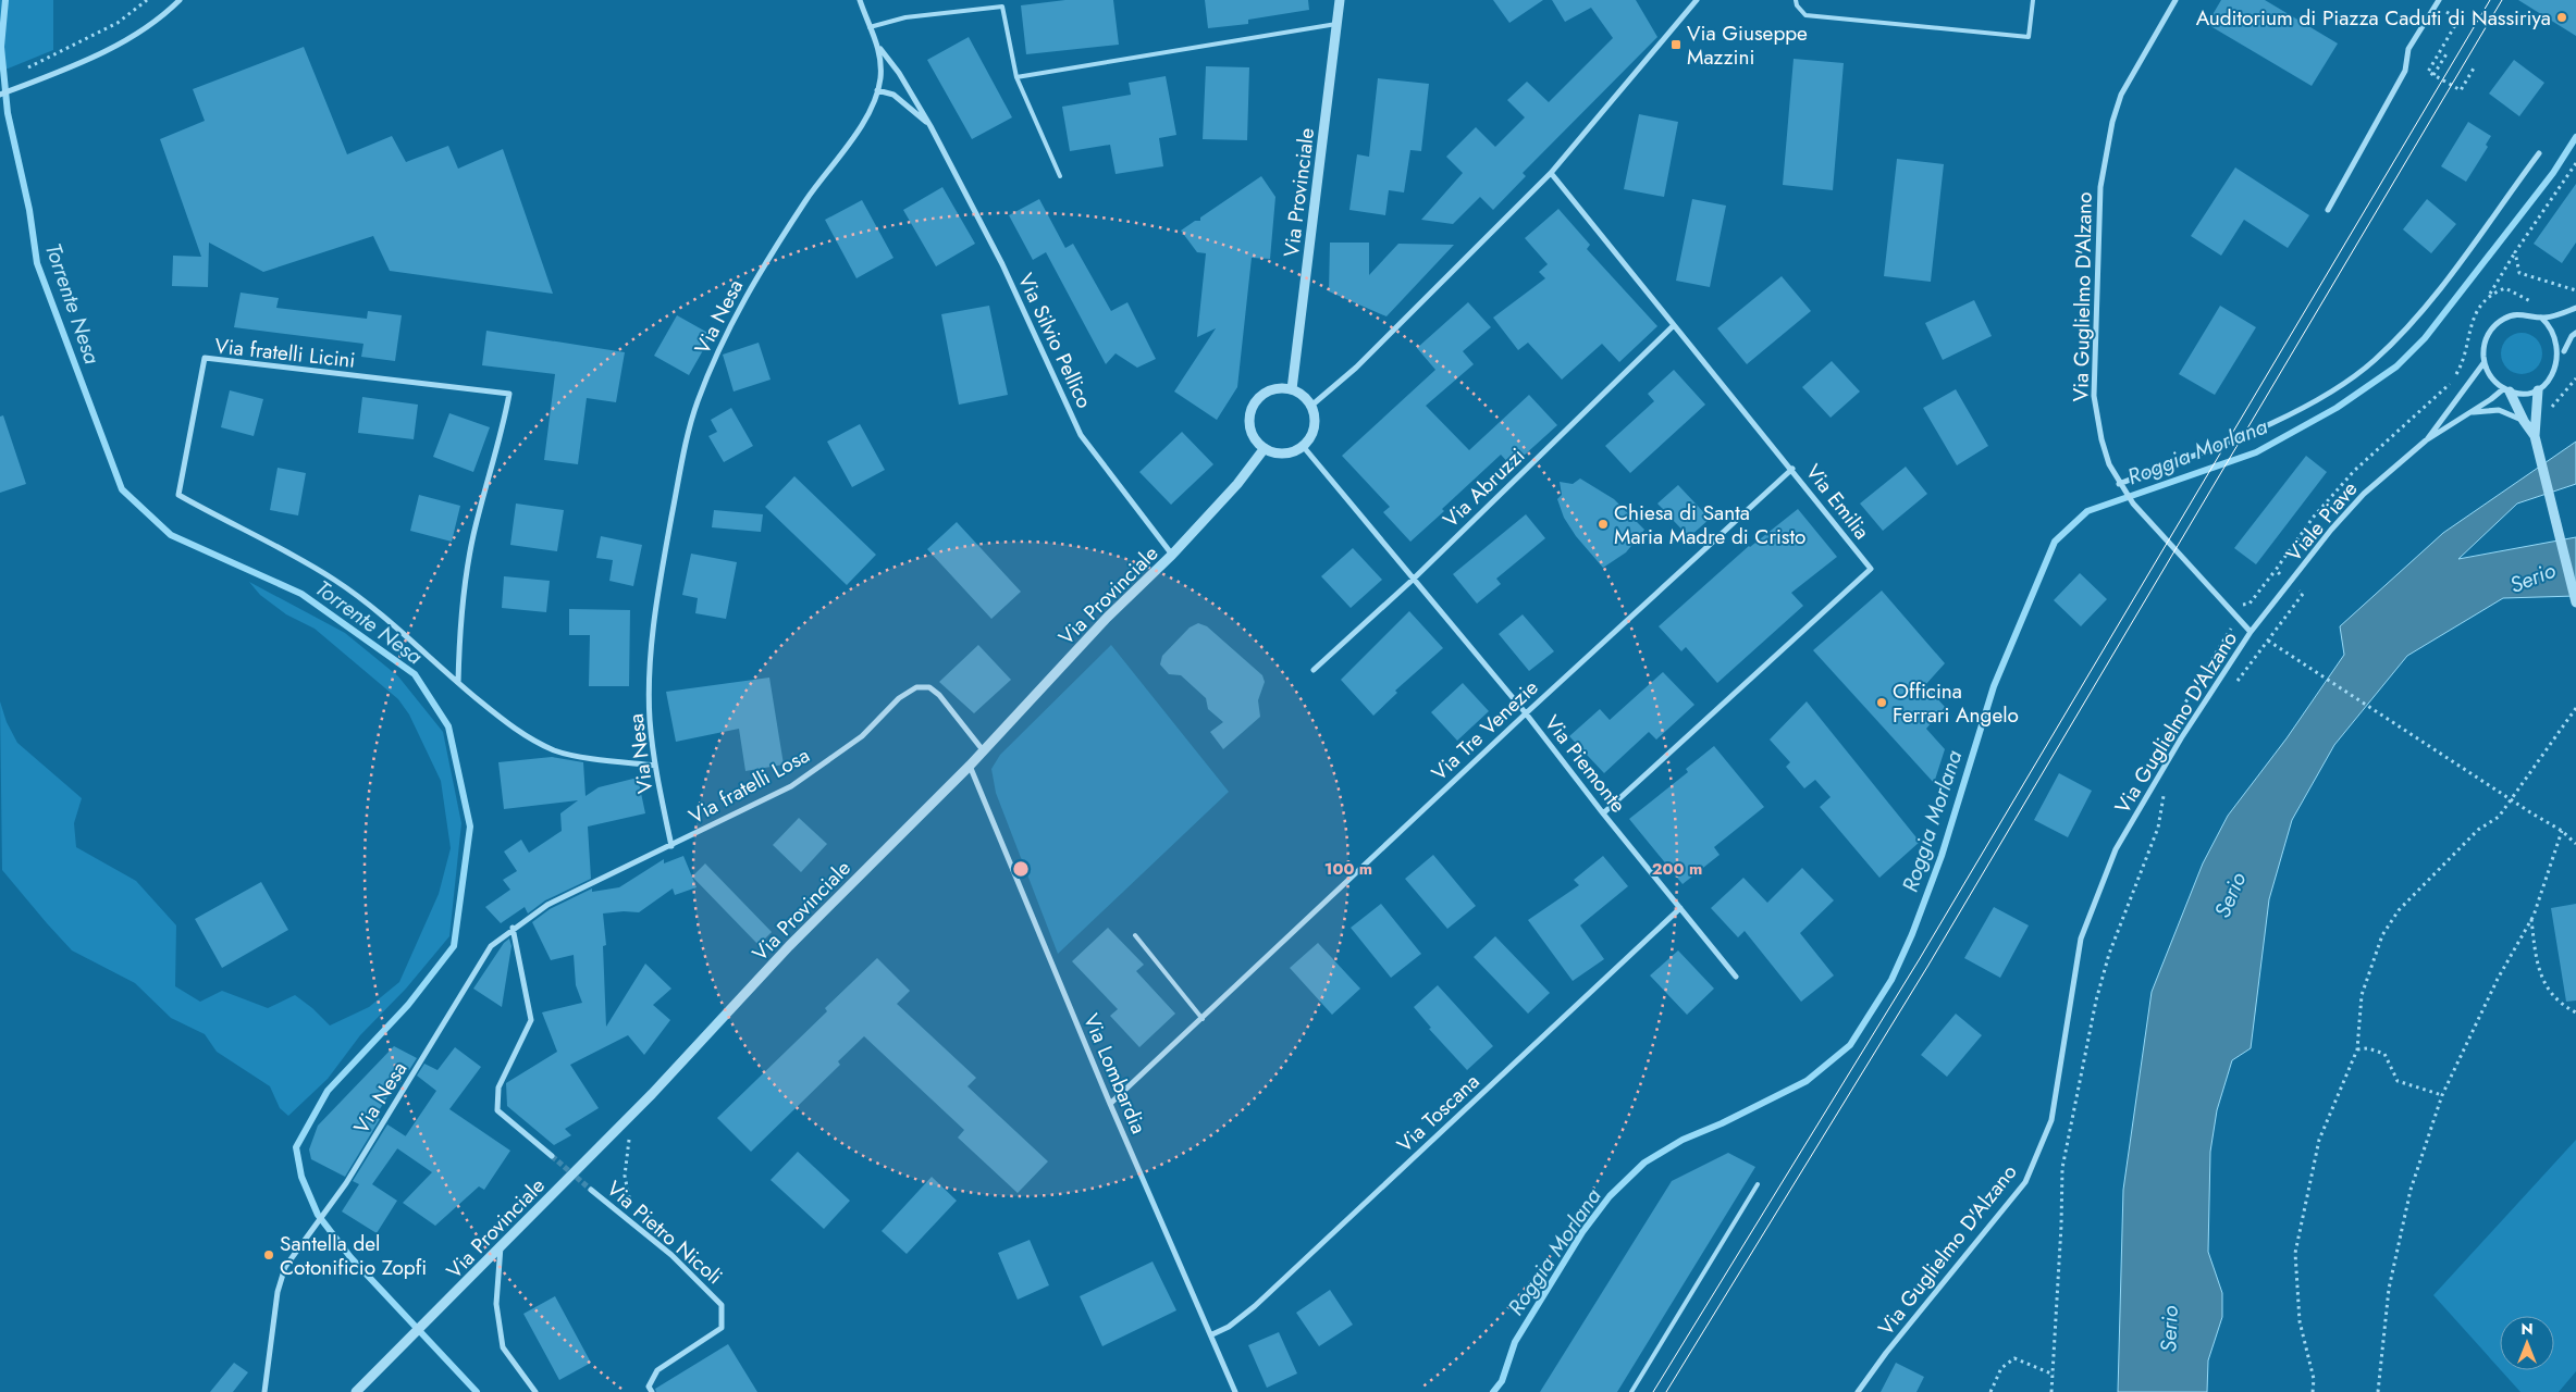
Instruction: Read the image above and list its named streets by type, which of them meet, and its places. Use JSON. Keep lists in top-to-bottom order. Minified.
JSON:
{"streets":{"street":["Via Provinciale","Via Guglielmo D'Alzano","Via Nesa","Via Silvio Pellico","Via fratelli Licini","Via Abruzzi","Via Emilia","Viale Piave","Via Tre Venezie","Via Piemonte","Via fratelli Losa","Via Lombardia","Via Toscana","Via Pietro Nicoli"]},"crossings":[["Via Provinciale","Via Silvio Pellico"],["Via Provinciale","Via Piemonte"],["Via Provinciale","Via fratelli Losa"],["Via Provinciale","Via Lombardia"],["Via Guglielmo D'Alzano","Viale Piave"],["Via Nesa","Via Silvio Pellico"],["Via Nesa","Via fratelli Licini"],["Via Nesa","Via fratelli Losa"],["Via Abruzzi","Via Emilia"],["Via Abruzzi","Via Piemonte"],["Via Emilia","Via Tre Venezie"],["Via Emilia","Via Piemonte"],["Via Tre Venezie","Via Piemonte"],["Via Tre Venezie","Via Lombardia"],["Via Piemonte","Via Toscana"],["Via Lombardia","Via Toscana"]],"water":["Torrente Nesa","Roggia Morlana","Serio"],"places":{"other":["Auditorium di Piazza Caduti di Nassiriya","Chiesa di Santa Maria Madre di Cristo","Officina Ferrari Angelo","Santella del Cotonificio Zopfi"],"transit":["Via Giuseppe Mazzini"]},"north":"top","rings":["100 m","200 m"]}
